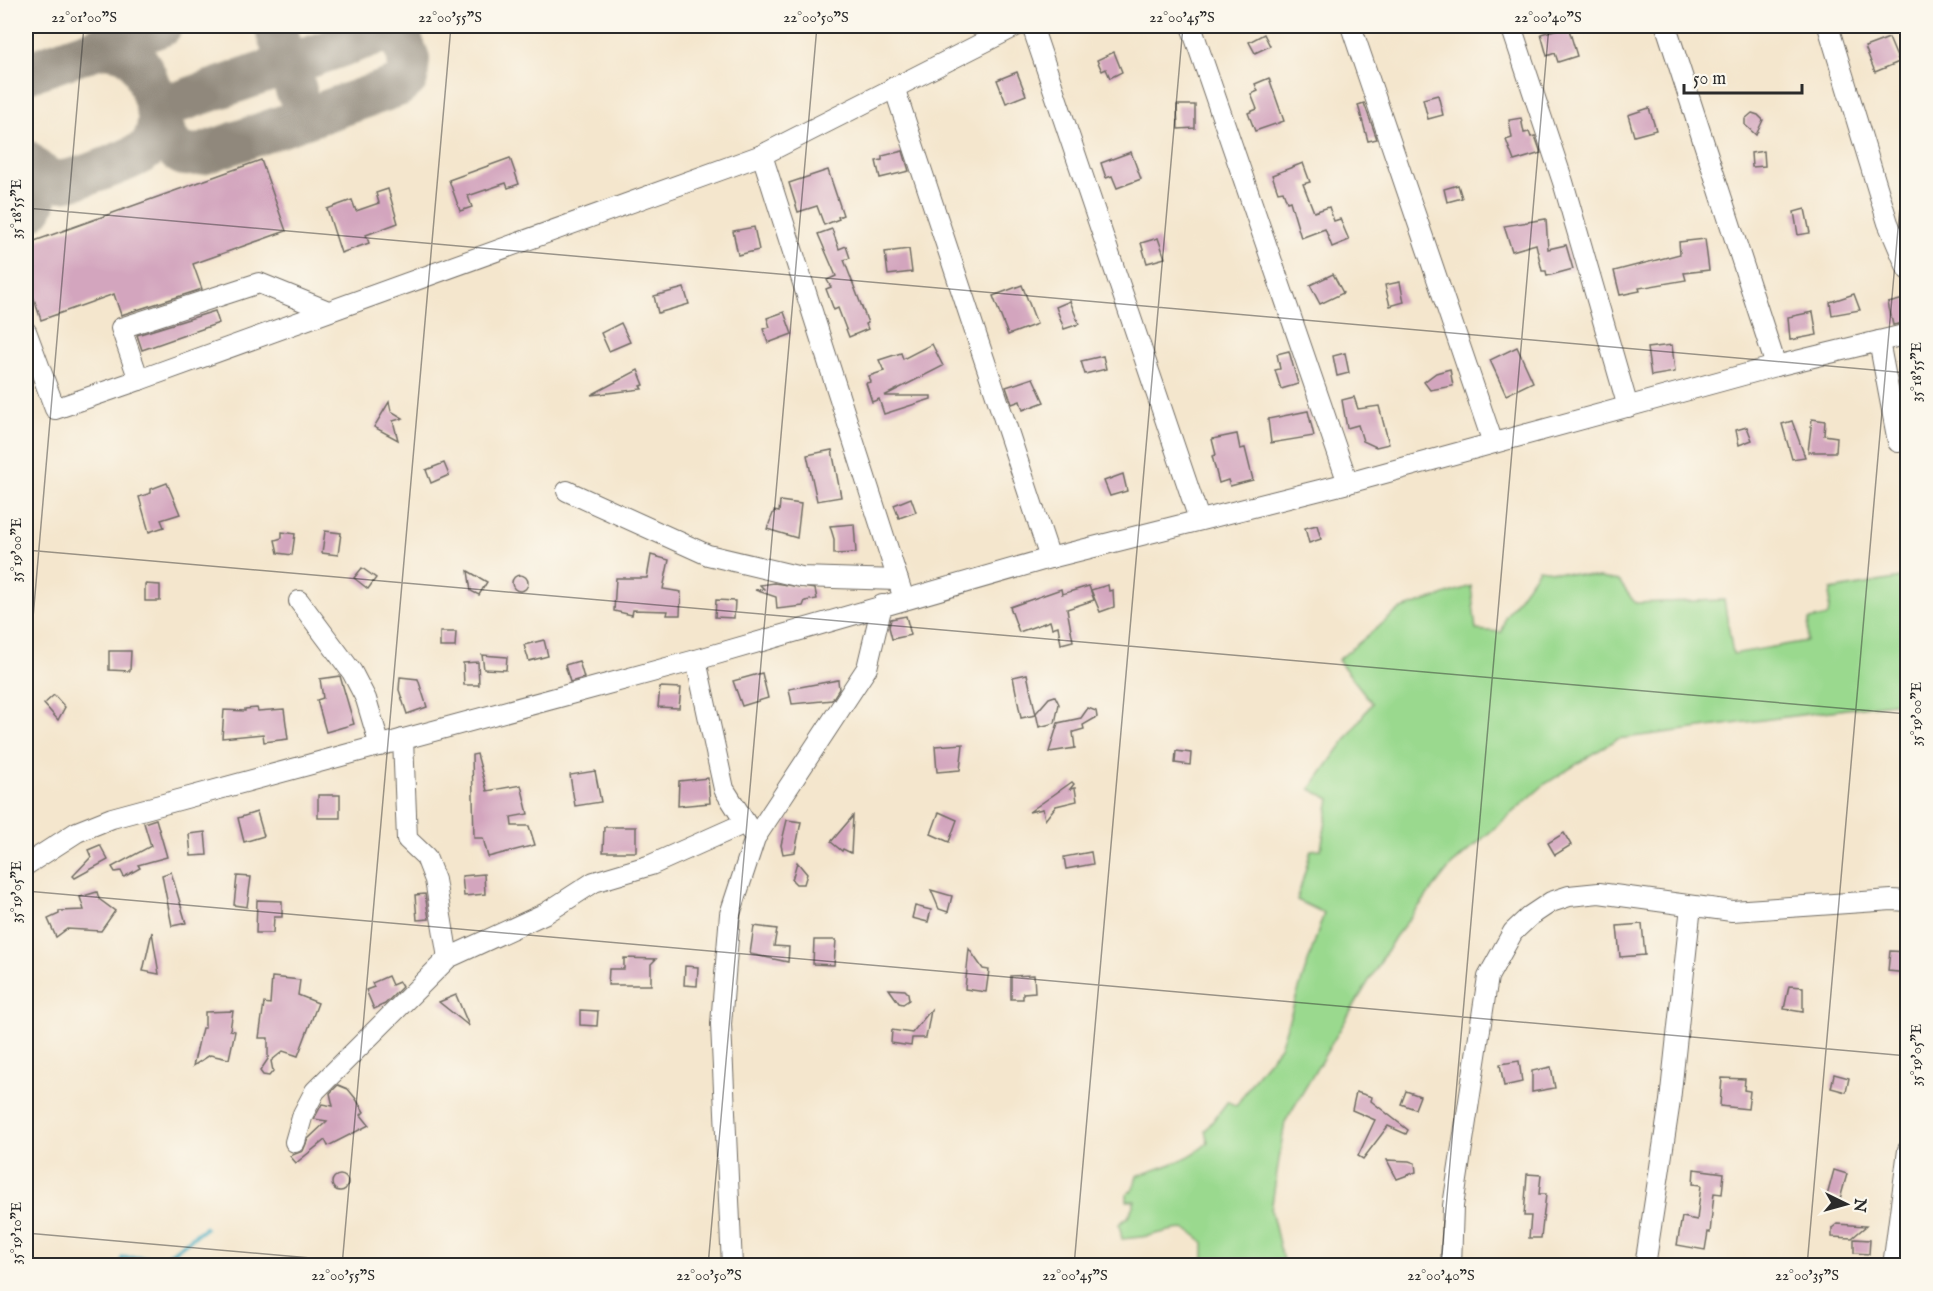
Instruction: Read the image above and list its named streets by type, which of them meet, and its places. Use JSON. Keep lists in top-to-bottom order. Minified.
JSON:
{"scale_bar":"50 m","north":"right","coordinates":["22°01'00\"S","22°00'55\"S","22°00'50\"S","22°00'45\"S","22°00'40\"S","35°18'55\"E","35°19'00\"E","35°19'05\"E","35°19'10\"E","22°00'35\"S"]}
